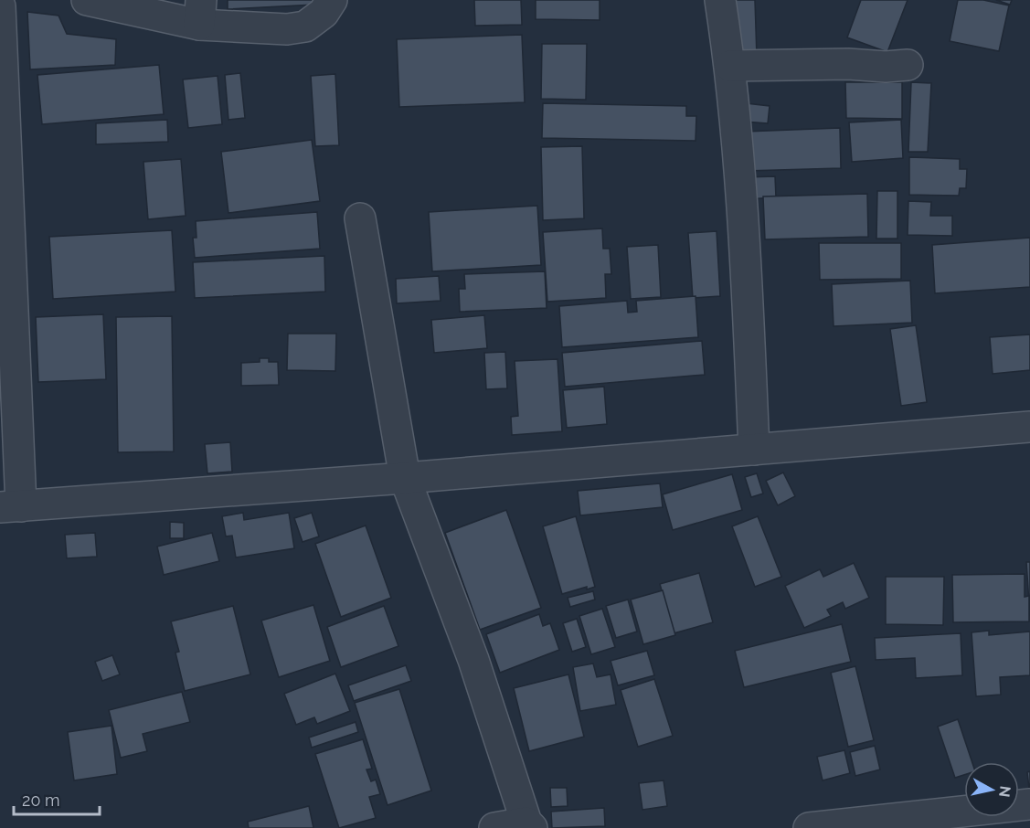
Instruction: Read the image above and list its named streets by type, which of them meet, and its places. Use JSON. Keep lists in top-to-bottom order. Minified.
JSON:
{"scale_bar":"20 m","north":"right"}
